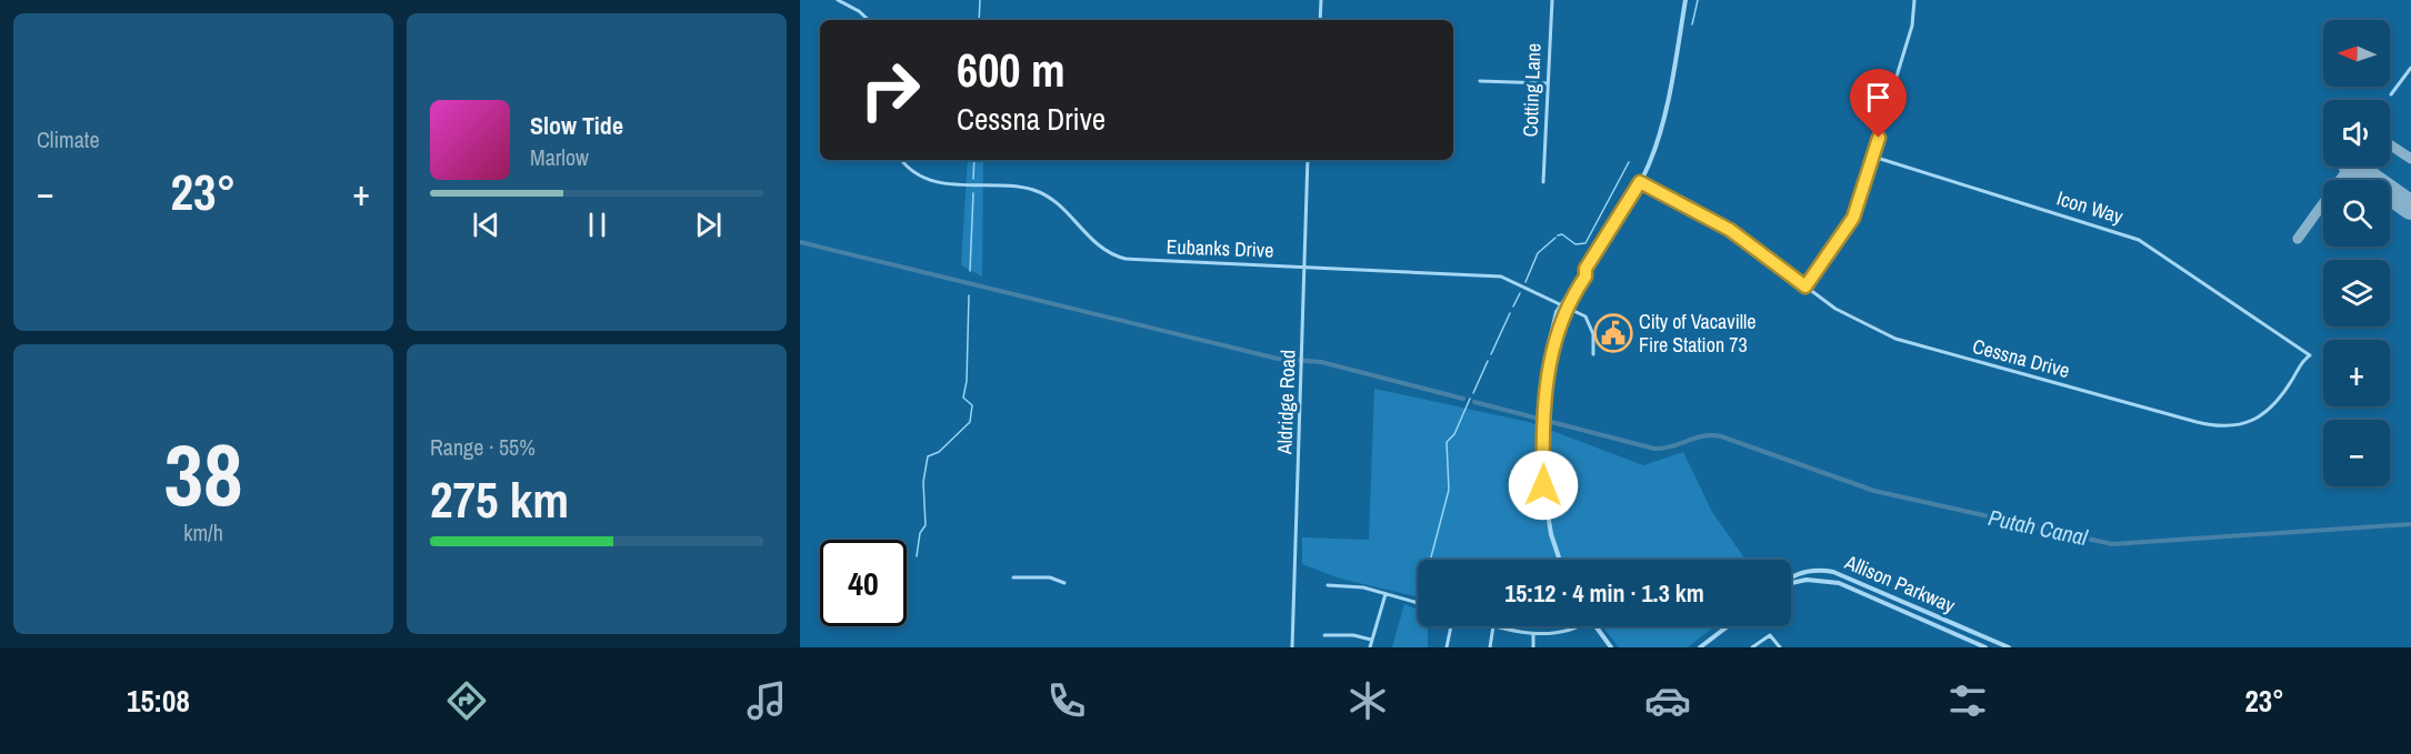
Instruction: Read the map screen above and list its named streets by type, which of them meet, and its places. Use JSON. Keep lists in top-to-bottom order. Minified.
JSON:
{"streets":{"street":["Cotting Lane","Icon Way","Eubanks Drive","Cessna Drive","Aldridge Road","Allison Parkway"]},"crossings":[["Icon Way","Cessna Drive"],["Eubanks Drive","Aldridge Road"]],"water":["Putah Canal"],"places":{"public building":["City of Vacaville Fire Station 73"]},"north":"left","page":{"tile":["Climate",["38","km/h"],["Range · 55%","275 km"]],"map_buttons":["+","−"],"turn":["600 m","Cessna Drive"],"song":["Slow Tide","Marlow"],"heat":["−","23°","+"],"limit":"40","trip":"15:12 · 4 min · 1.3 km","tabs":["15:08","23°"]}}
